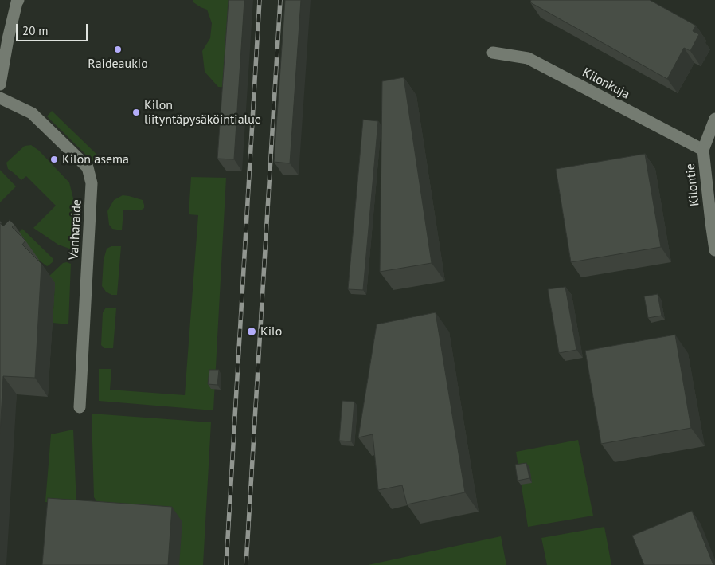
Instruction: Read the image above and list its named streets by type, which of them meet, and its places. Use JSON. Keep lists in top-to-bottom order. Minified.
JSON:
{"streets":{"street":["Kilonkuja","Kilontie","Vanharaide"]},"crossings":[["Kilonkuja","Kilontie"]],"places":["Raideaukio","Kilon liityntäpysäköintialue","Kilon asema","Kilo"],"scale_bar":"20 m"}
